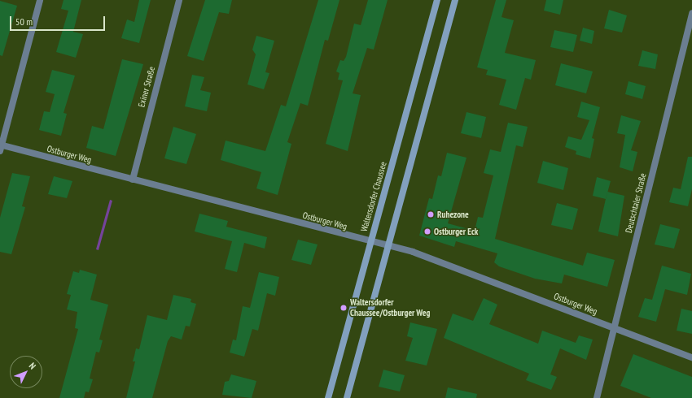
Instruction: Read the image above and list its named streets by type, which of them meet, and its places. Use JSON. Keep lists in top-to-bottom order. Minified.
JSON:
{"streets":{"main road":["Waltersdorfer Chaussee"],"street":["Exiner Straße","Ostburger Weg","Deutschtaler Straße"]},"crossings":[["Exiner Straße","Ostburger Weg"],["Ostburger Weg","Waltersdorfer Chaussee"],["Ostburger Weg","Deutschtaler Straße"]],"places":["Ruhezone","Ostburger Eck","Waltersdorfer Chaussee/Ostburger Weg"],"scale_bar":"50 m","north":"top right"}
